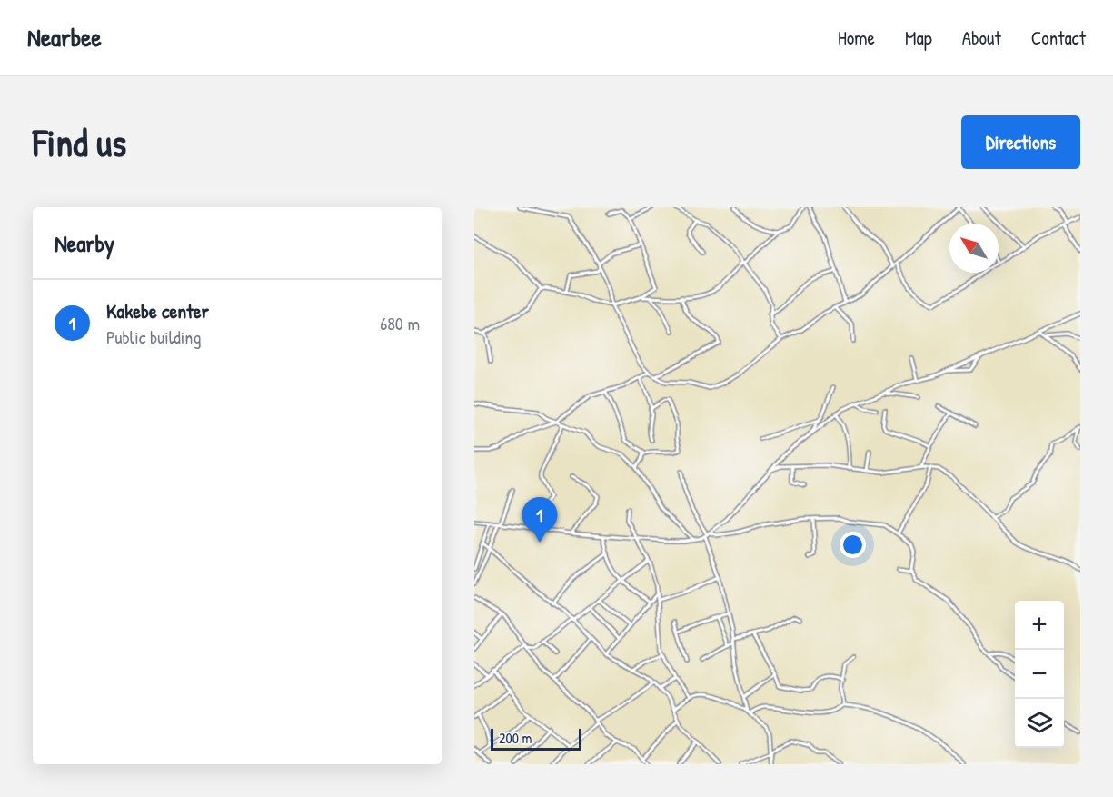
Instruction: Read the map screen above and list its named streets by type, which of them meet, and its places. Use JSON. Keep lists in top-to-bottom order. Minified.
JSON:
{"scale_bar":"200 m","north":"top left","page":{"header":"Nearbee","nav":["Home","Map","About","Contact"],"buttons":"Directions","title":"Find us","heading":"Nearby","list":[{"mark":"1","name":"Kakebe center","note":"Public building","value":"680 m"}],"pins":"1","map_buttons":["+","−"],"scale":"200 m"}}
